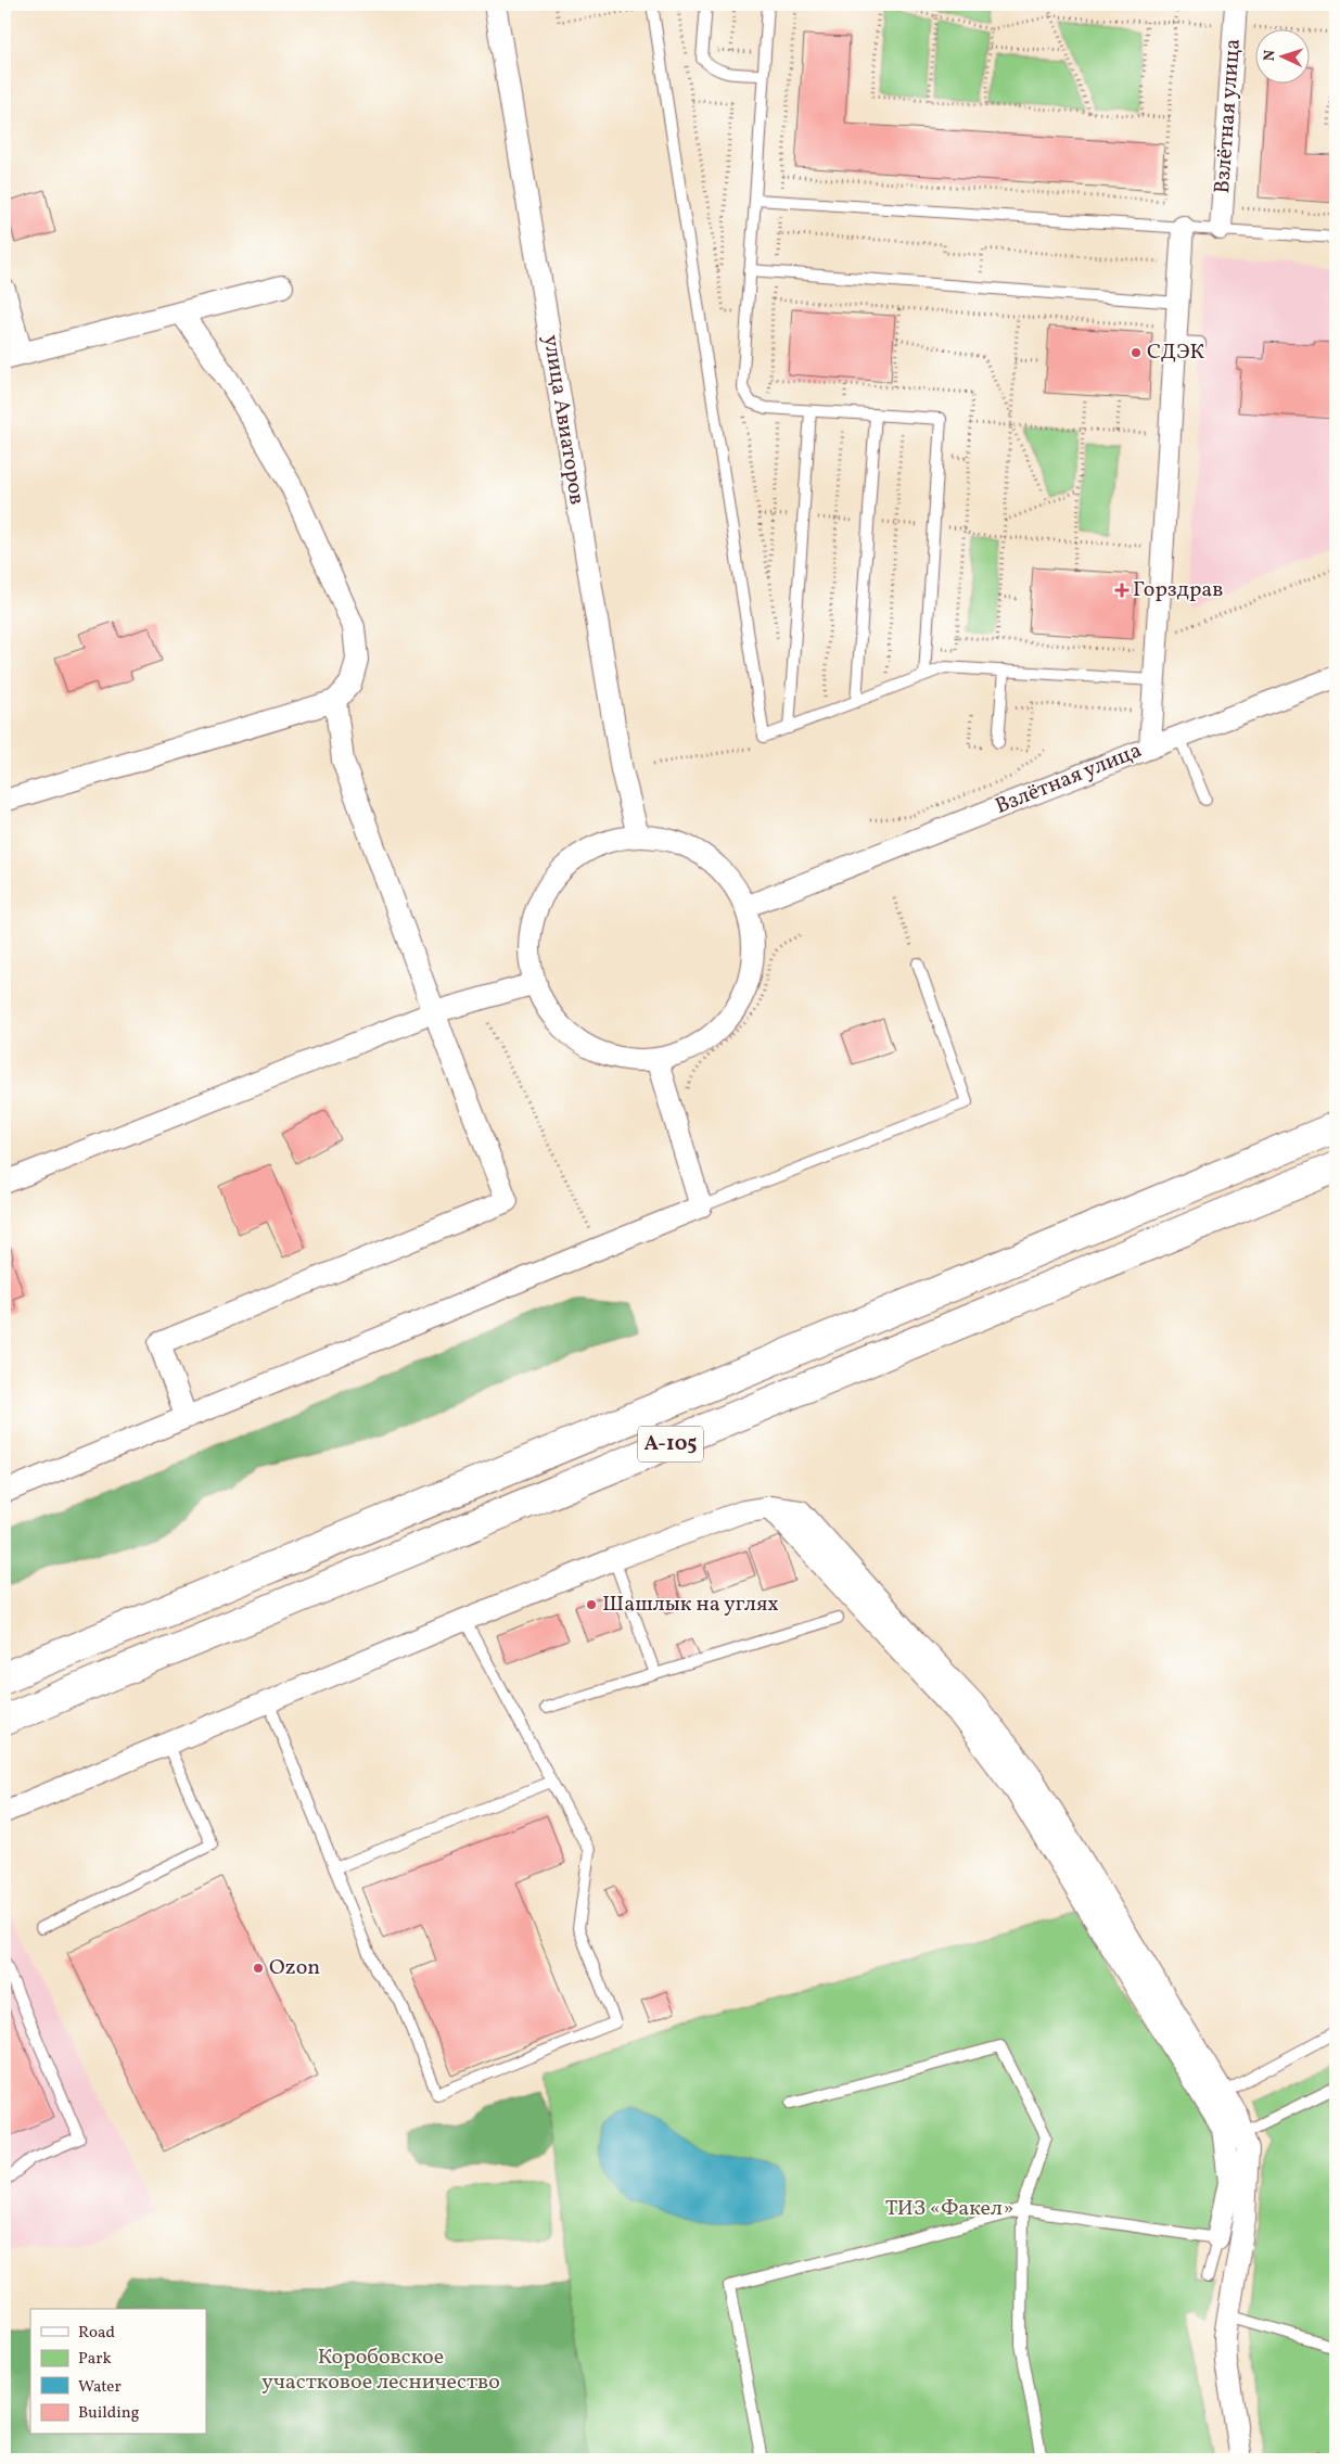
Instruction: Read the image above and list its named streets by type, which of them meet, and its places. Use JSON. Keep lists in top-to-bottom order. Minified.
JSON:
{"streets":{"highway":["А-105"],"street":["Взлётная улица","улица Авиаторов"]},"parks":["ТИЗ «Факел»","Коробовское участковое лесничество"],"places":{"other":["СДЭК","Шашлык на углях","Ozon"],"health":["Горздрав"]},"legend":["Road","Park","Water","Building"],"north":"left"}
